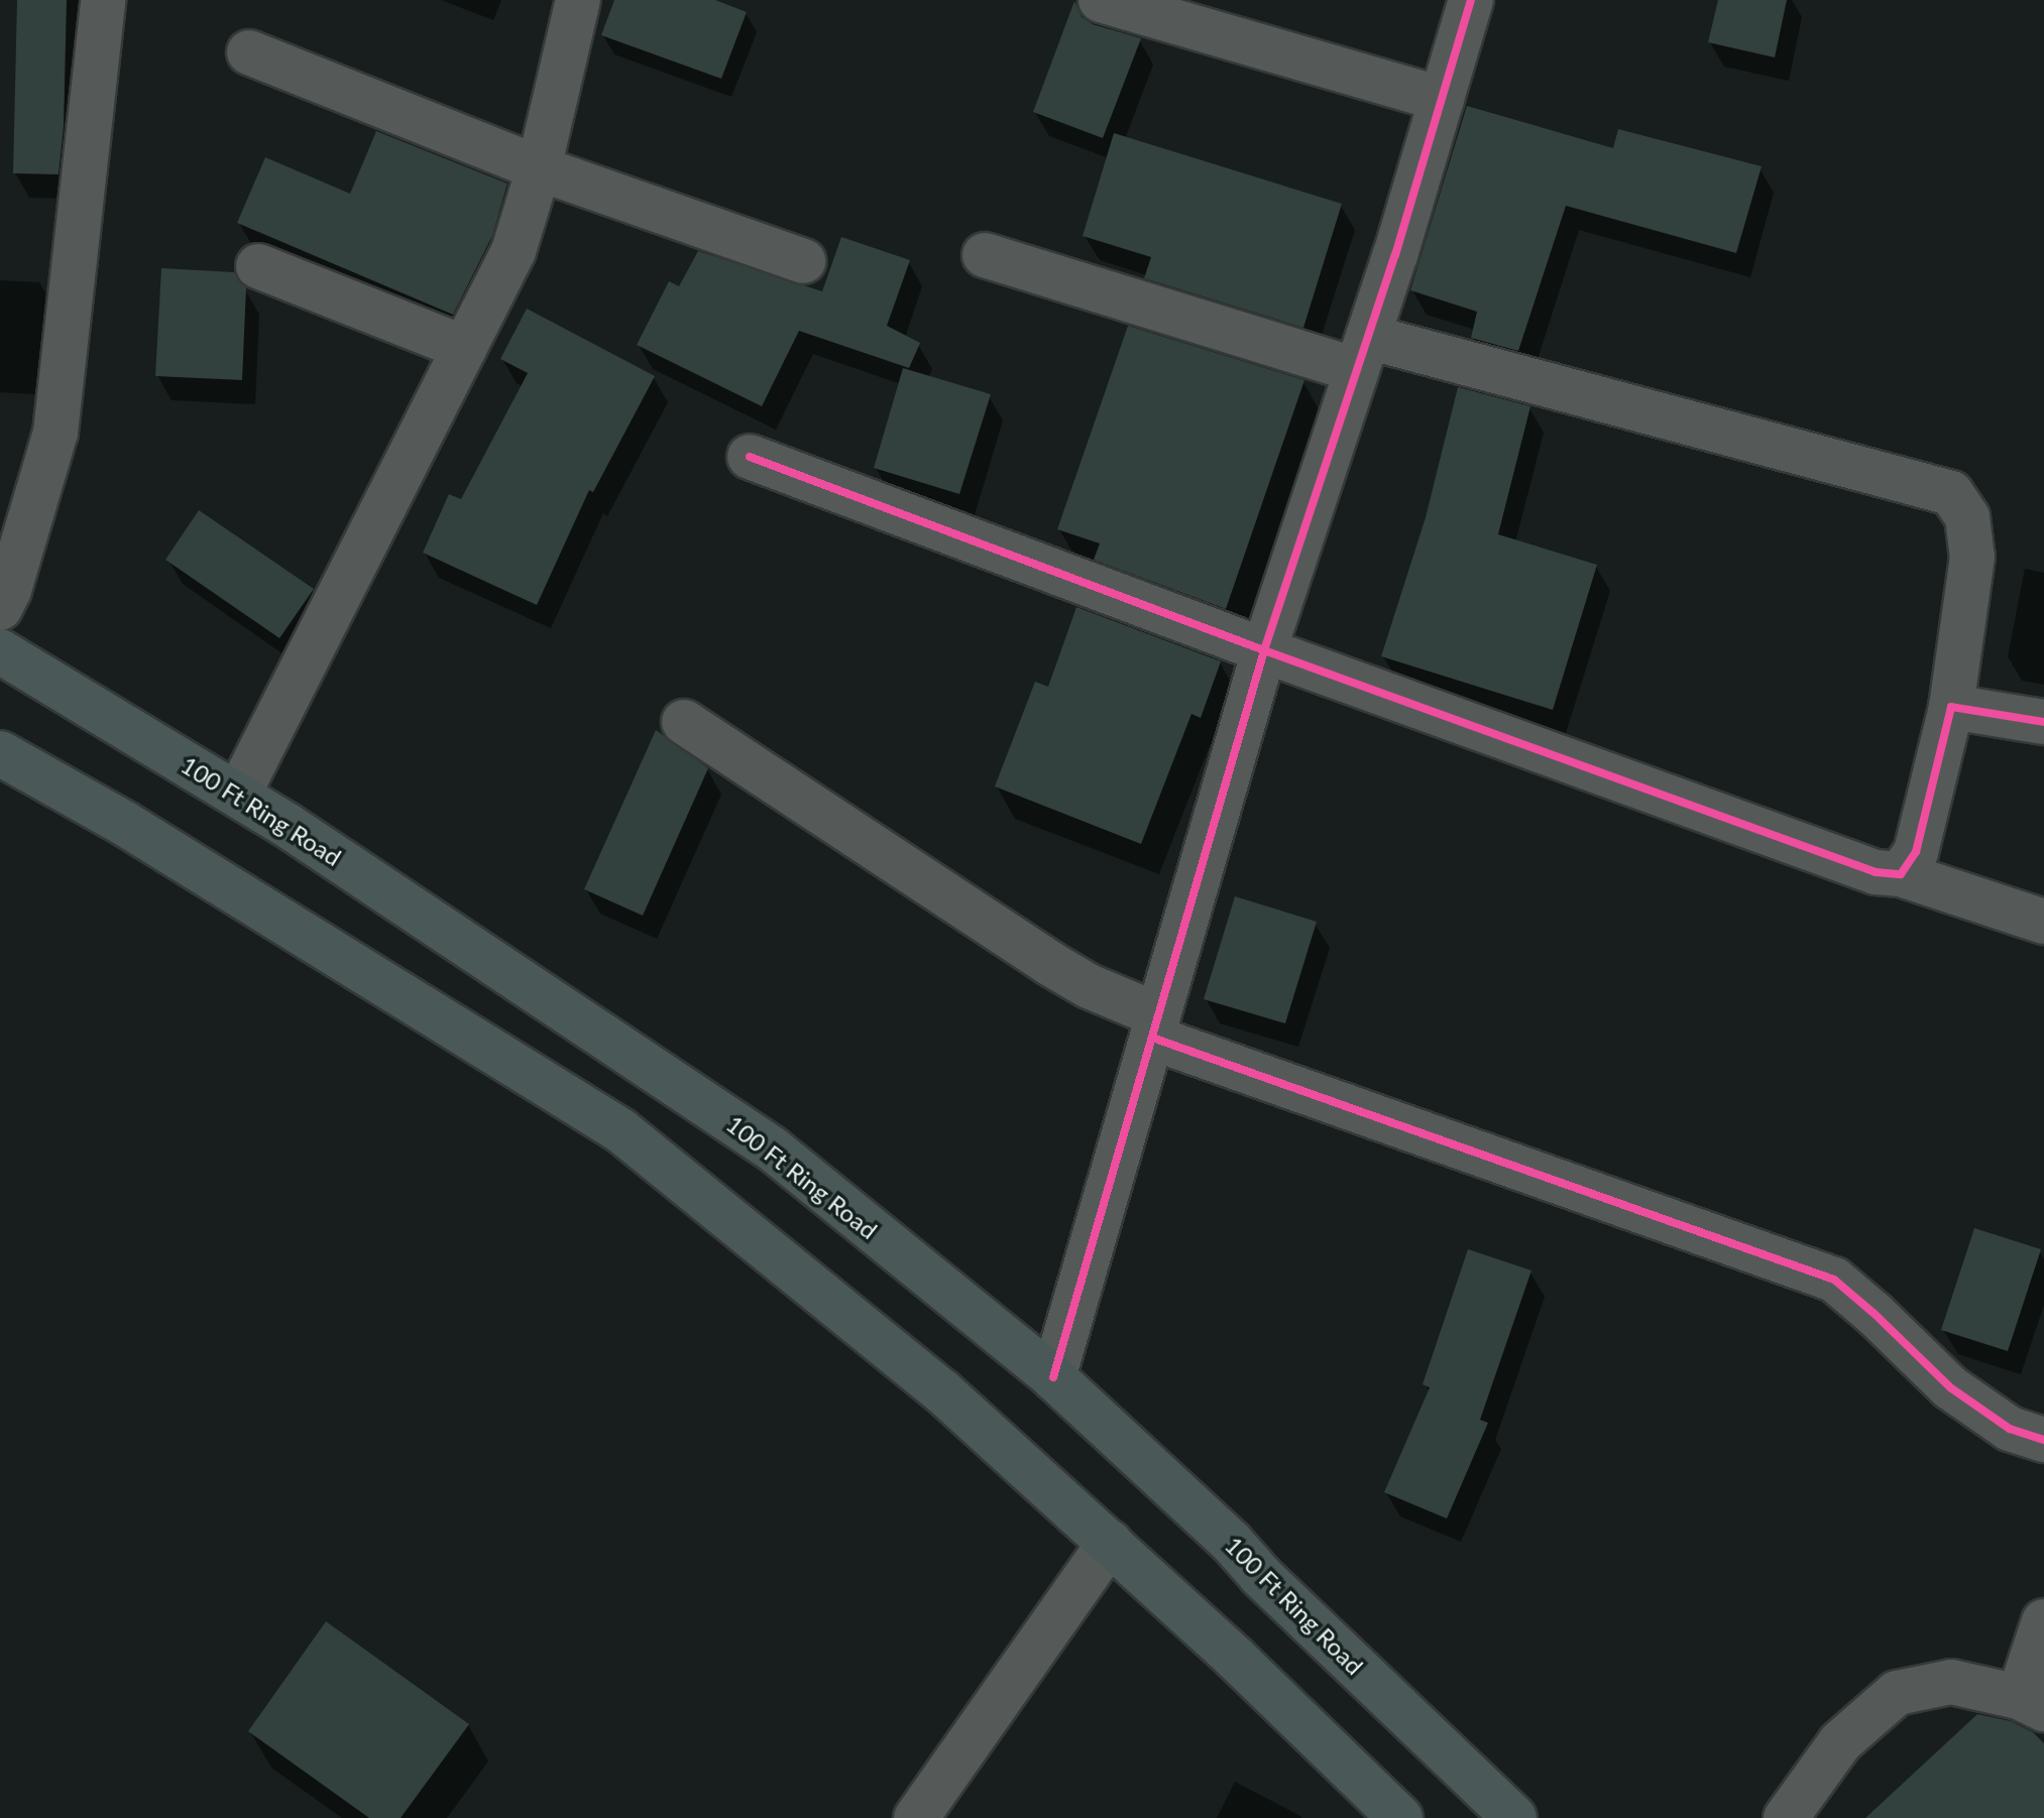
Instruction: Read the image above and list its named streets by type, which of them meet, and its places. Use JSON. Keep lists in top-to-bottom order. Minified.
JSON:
{"streets":{"main road":["100 Ft Ring Road"]}}
